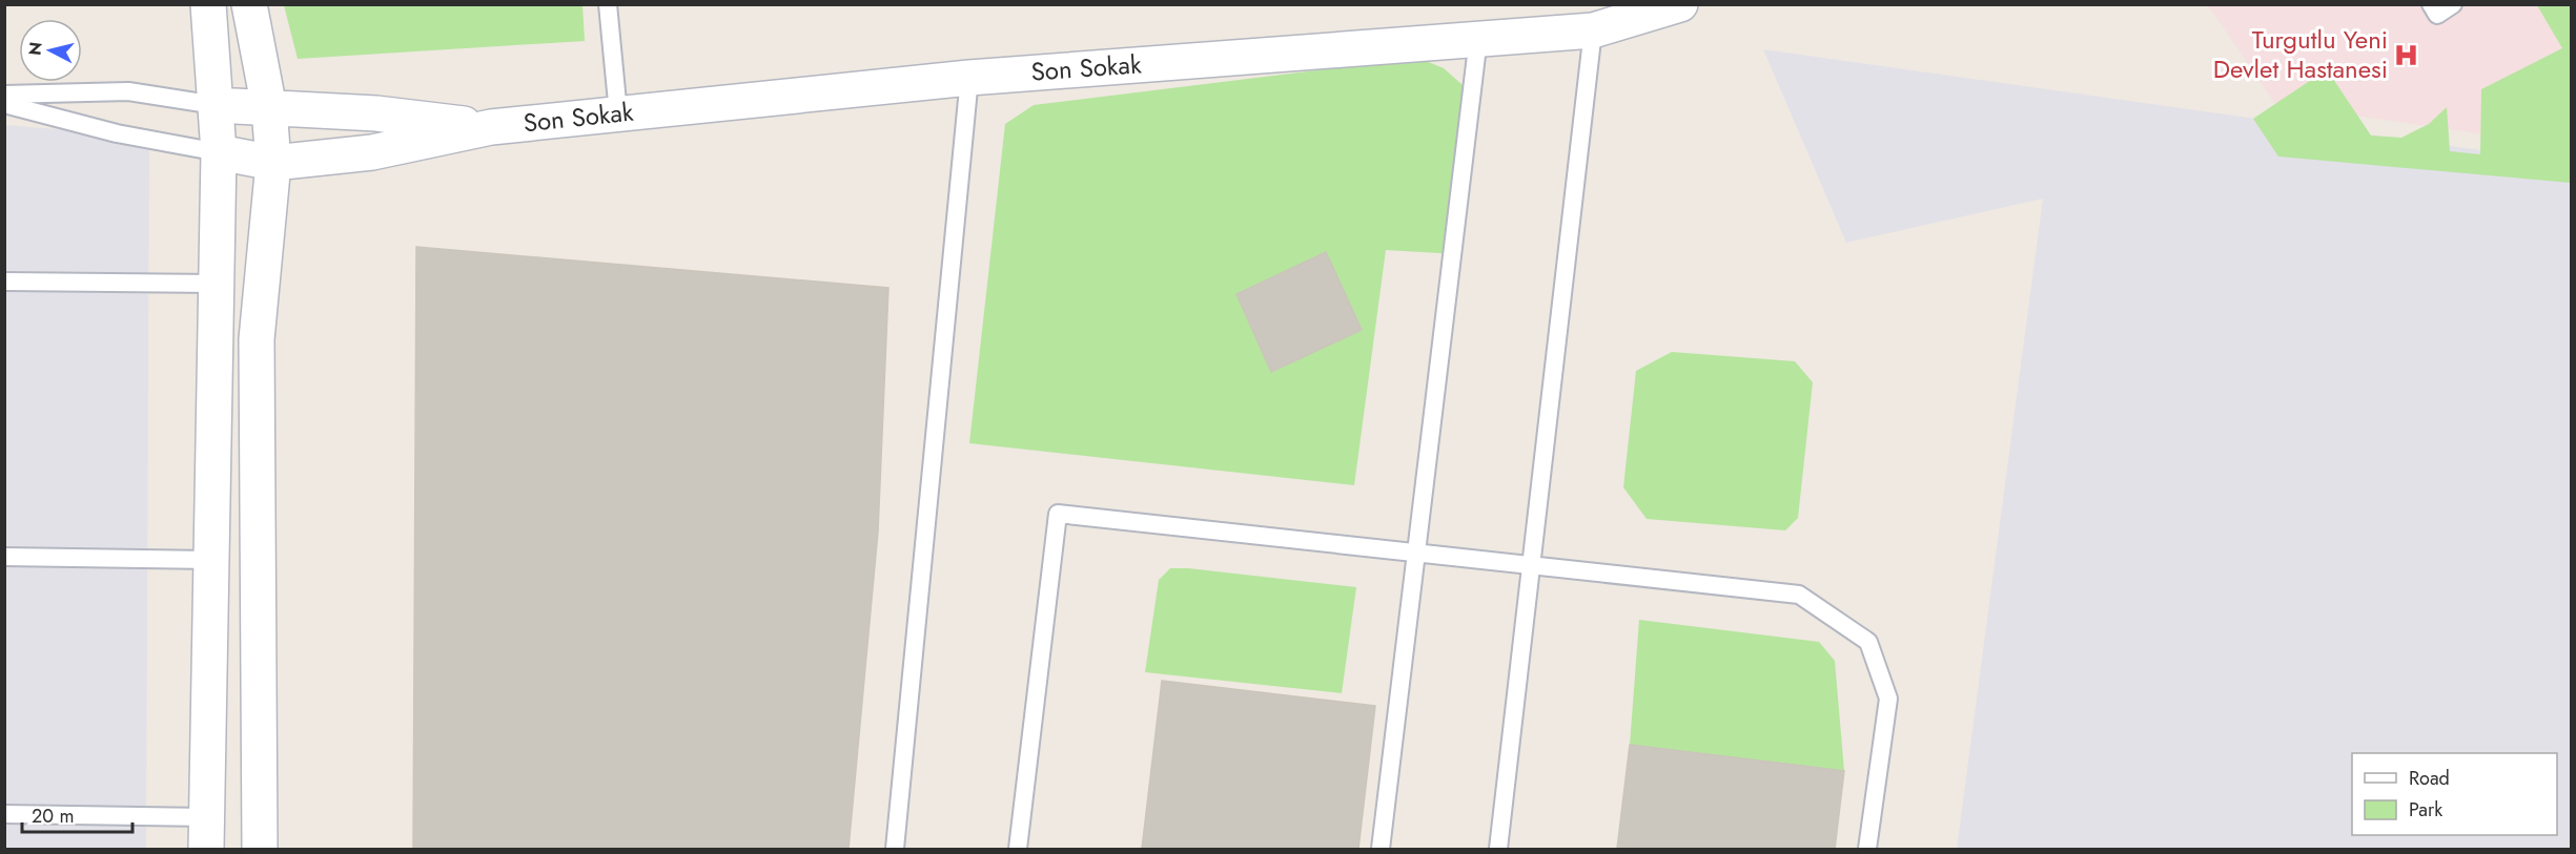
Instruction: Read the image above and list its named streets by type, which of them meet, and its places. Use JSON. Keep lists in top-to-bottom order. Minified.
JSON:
{"streets":{"main road":["Son Sokak"]},"places":{"hospital":["Turgutlu Yeni Devlet Hastanesi"]},"legend":["Road","Park"],"scale_bar":"20 m","north":"left"}
